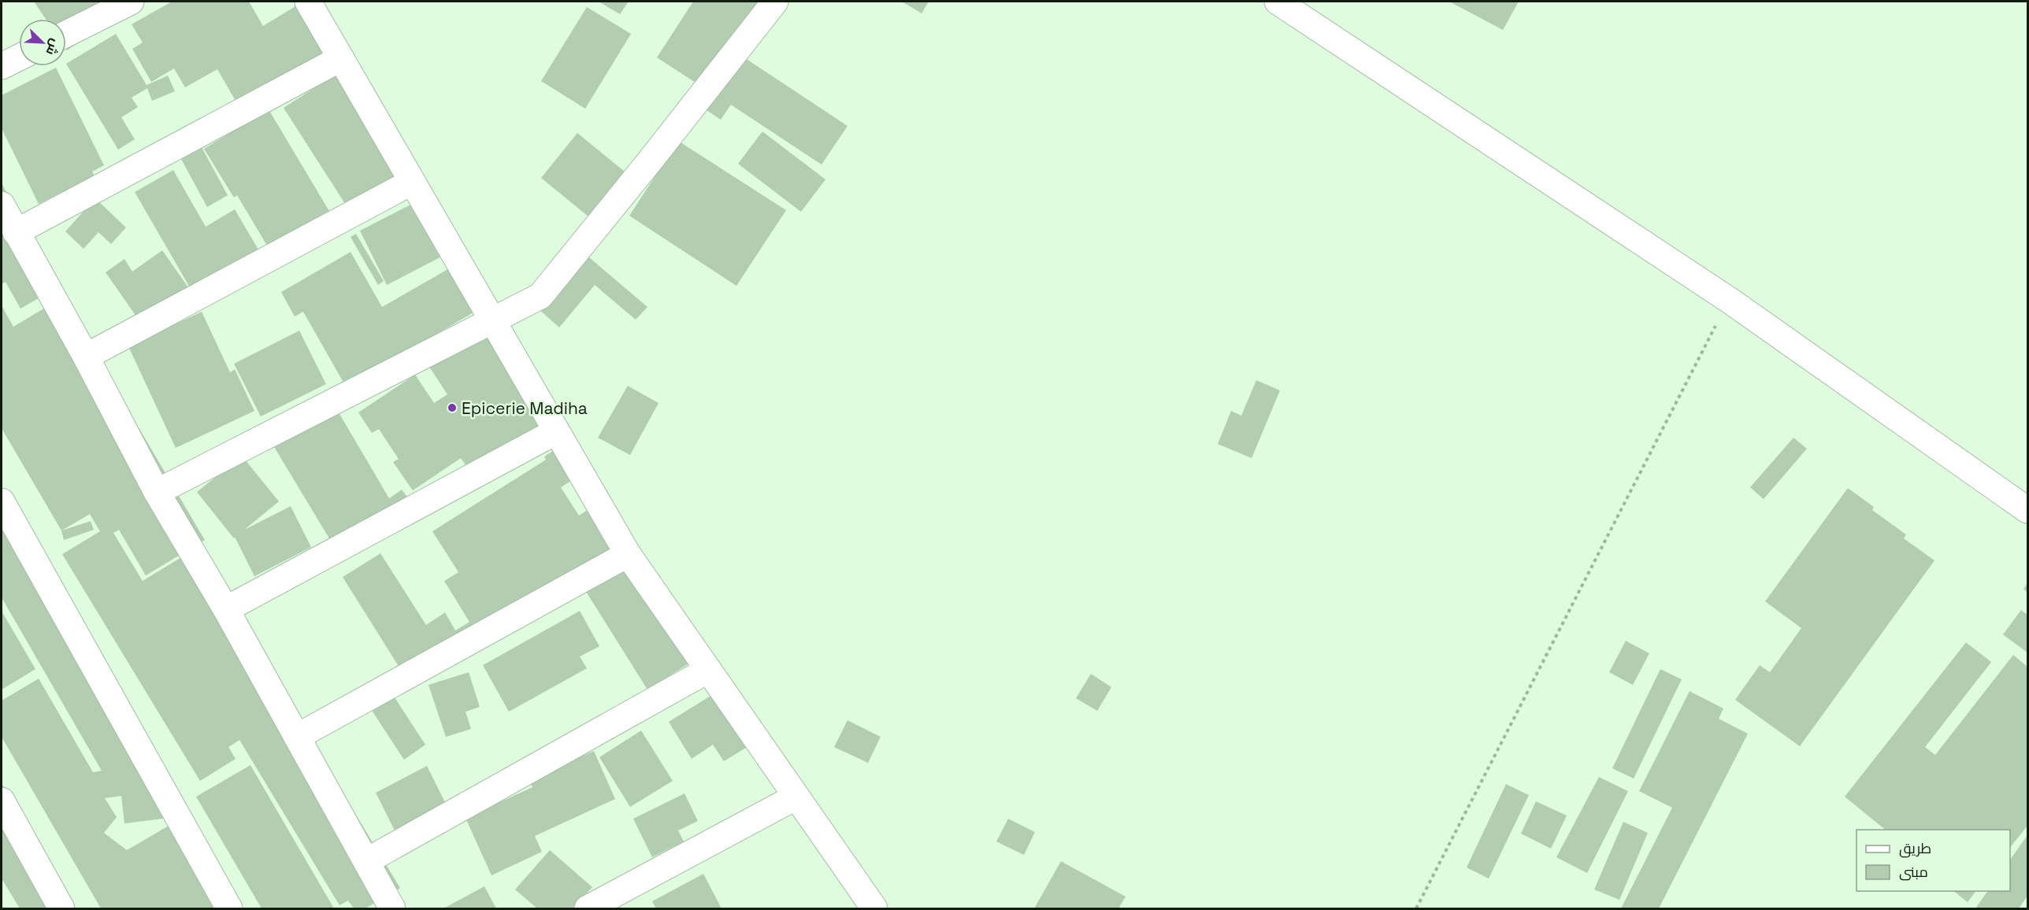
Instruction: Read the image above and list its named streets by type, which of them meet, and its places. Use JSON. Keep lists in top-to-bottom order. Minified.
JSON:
{"places":["Epicerie Madiha"],"legend":["طريق","مبنى"],"north":"bottom right"}
